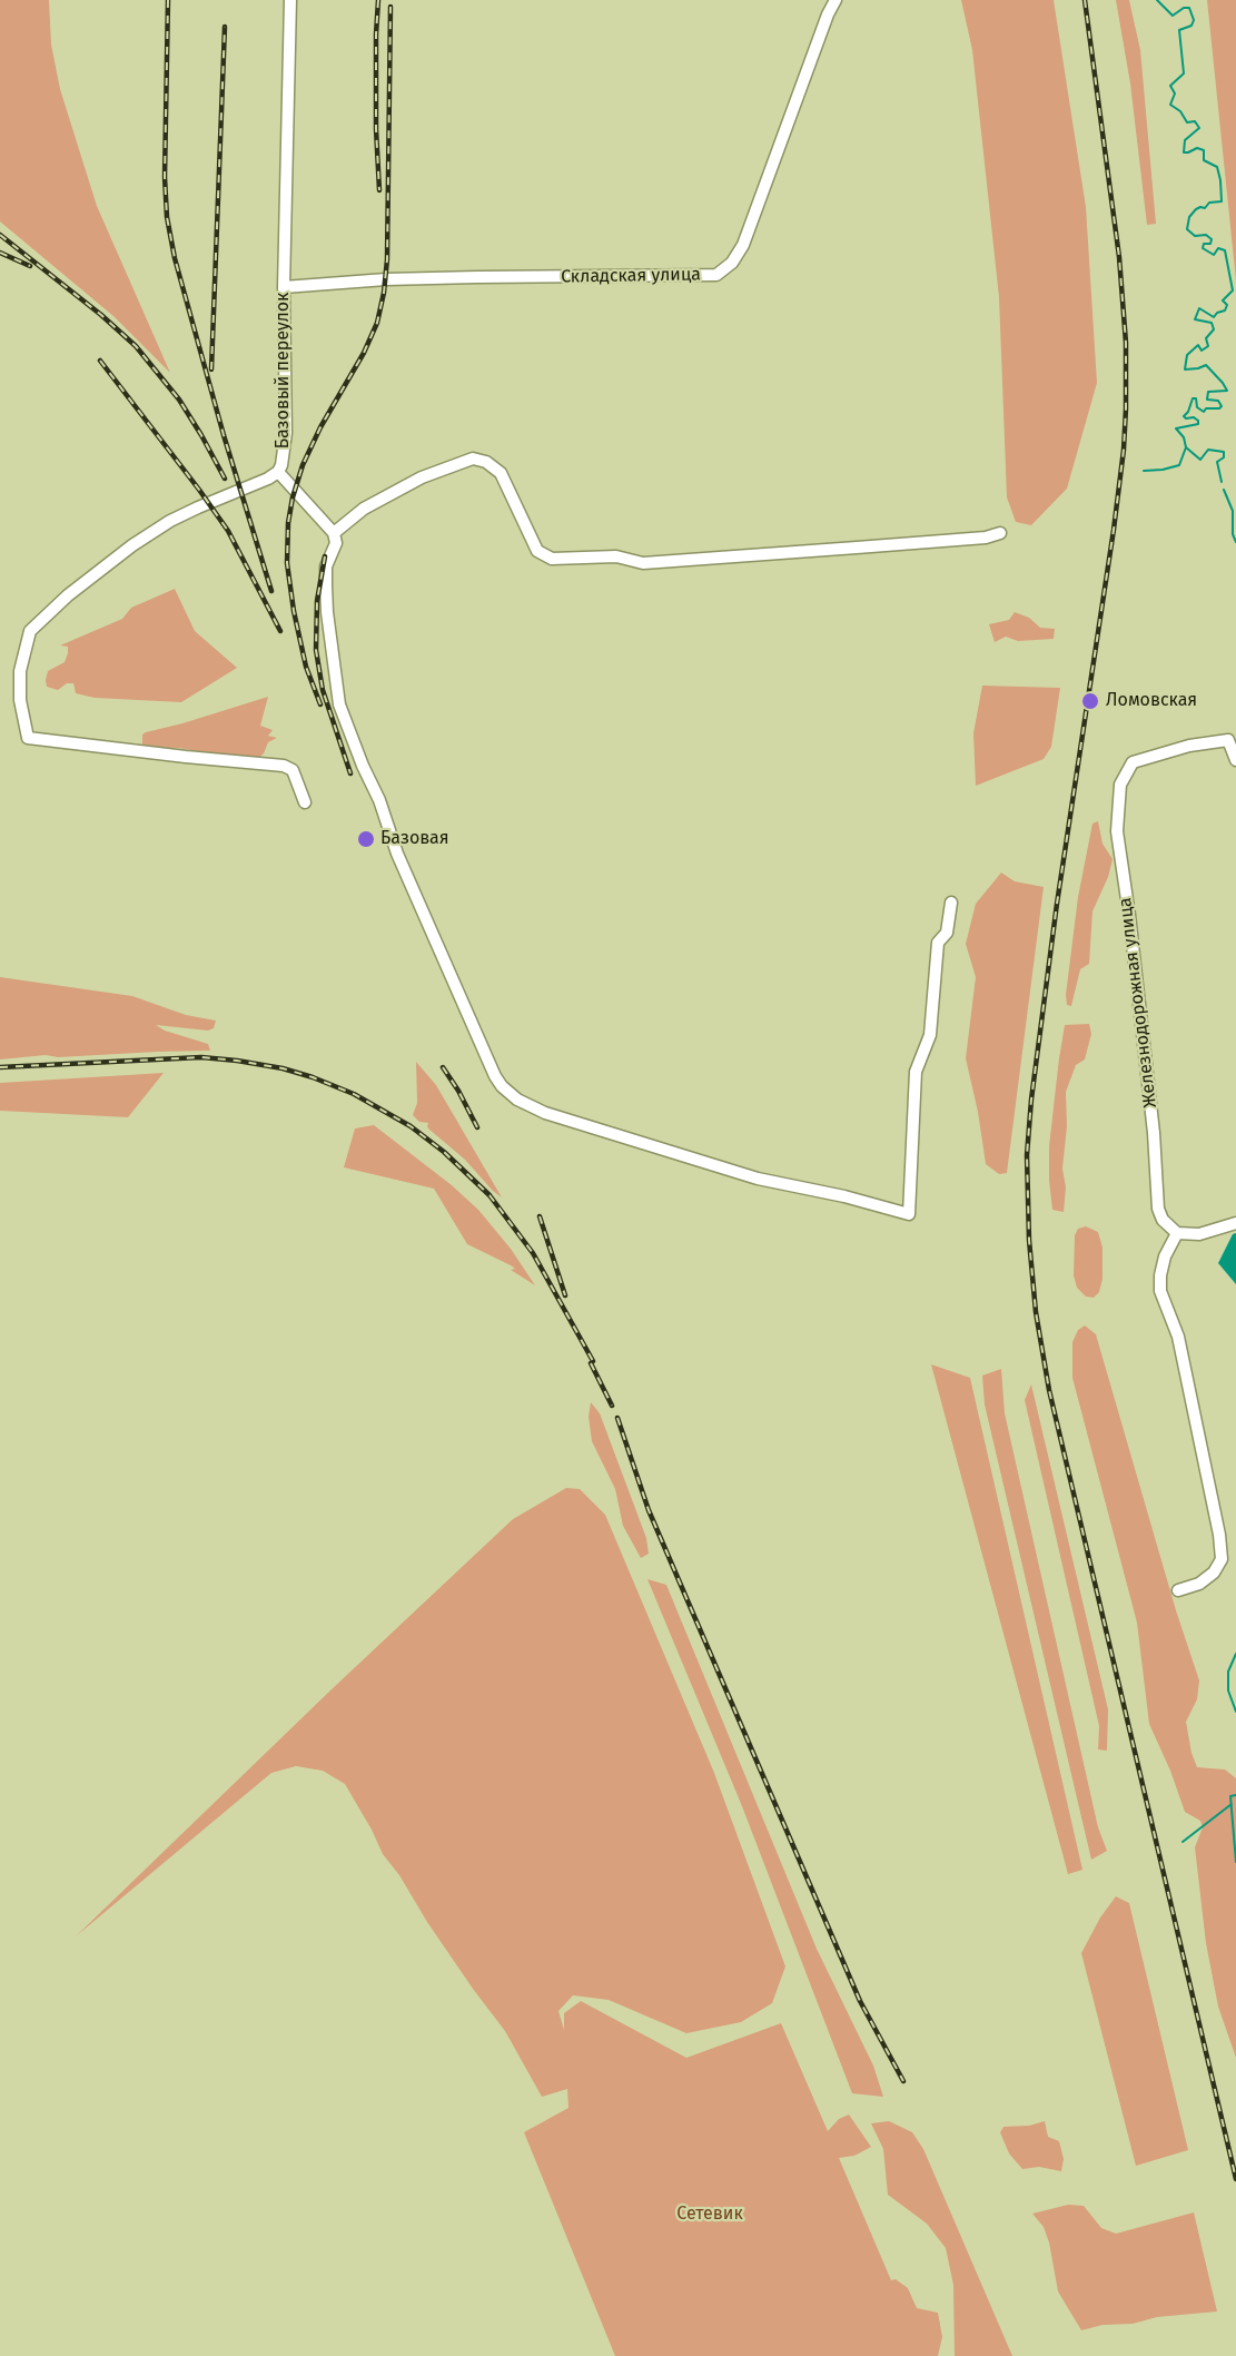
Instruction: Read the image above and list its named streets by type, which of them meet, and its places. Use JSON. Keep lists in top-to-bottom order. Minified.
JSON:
{"streets":{"street":["Складская улица","Базовый переулок","Железнодорожная улица"]},"crossings":[["Складская улица","Базовый переулок"]],"parks":["Сетевик"],"places":["Ломовская","Базовая"]}
